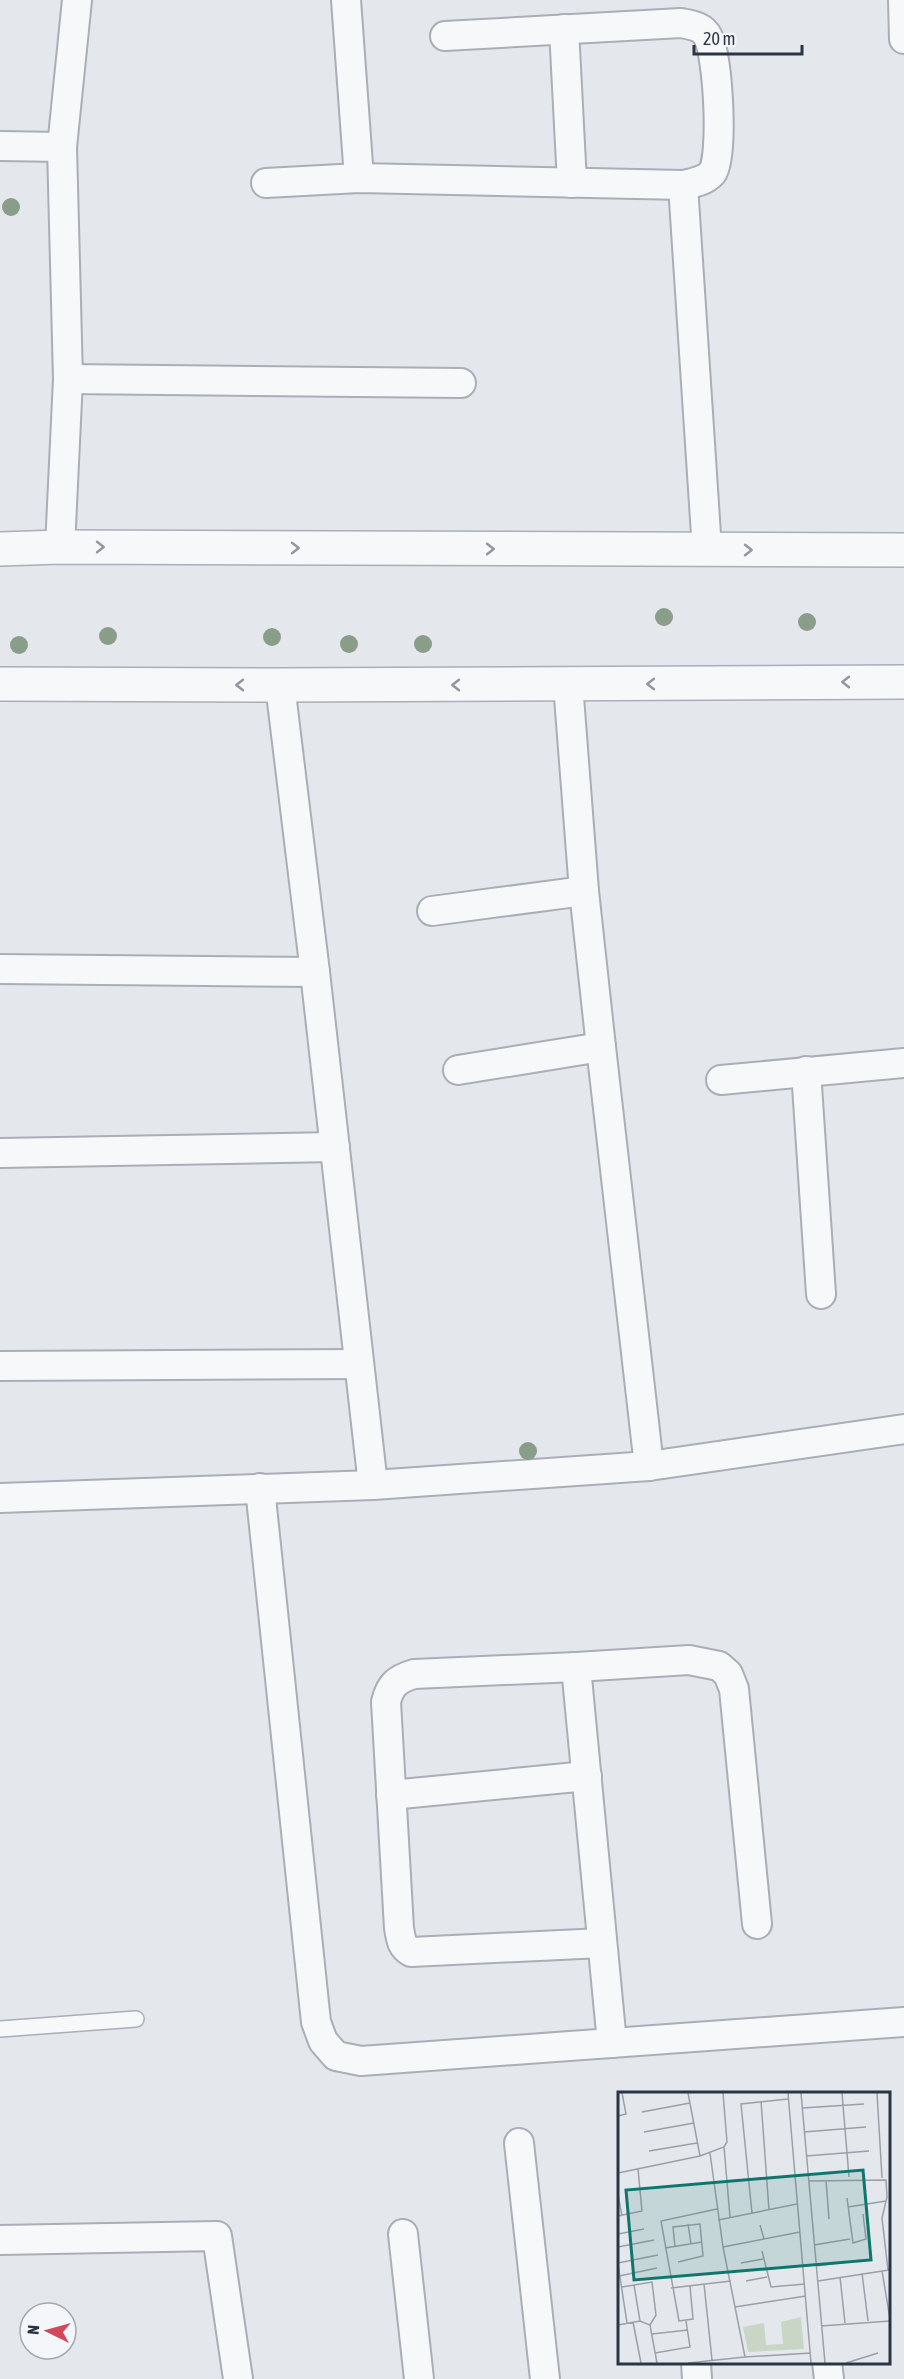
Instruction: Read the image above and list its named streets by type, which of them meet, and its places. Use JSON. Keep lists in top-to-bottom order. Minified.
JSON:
{"scale_bar":"20 m","north":"left"}
